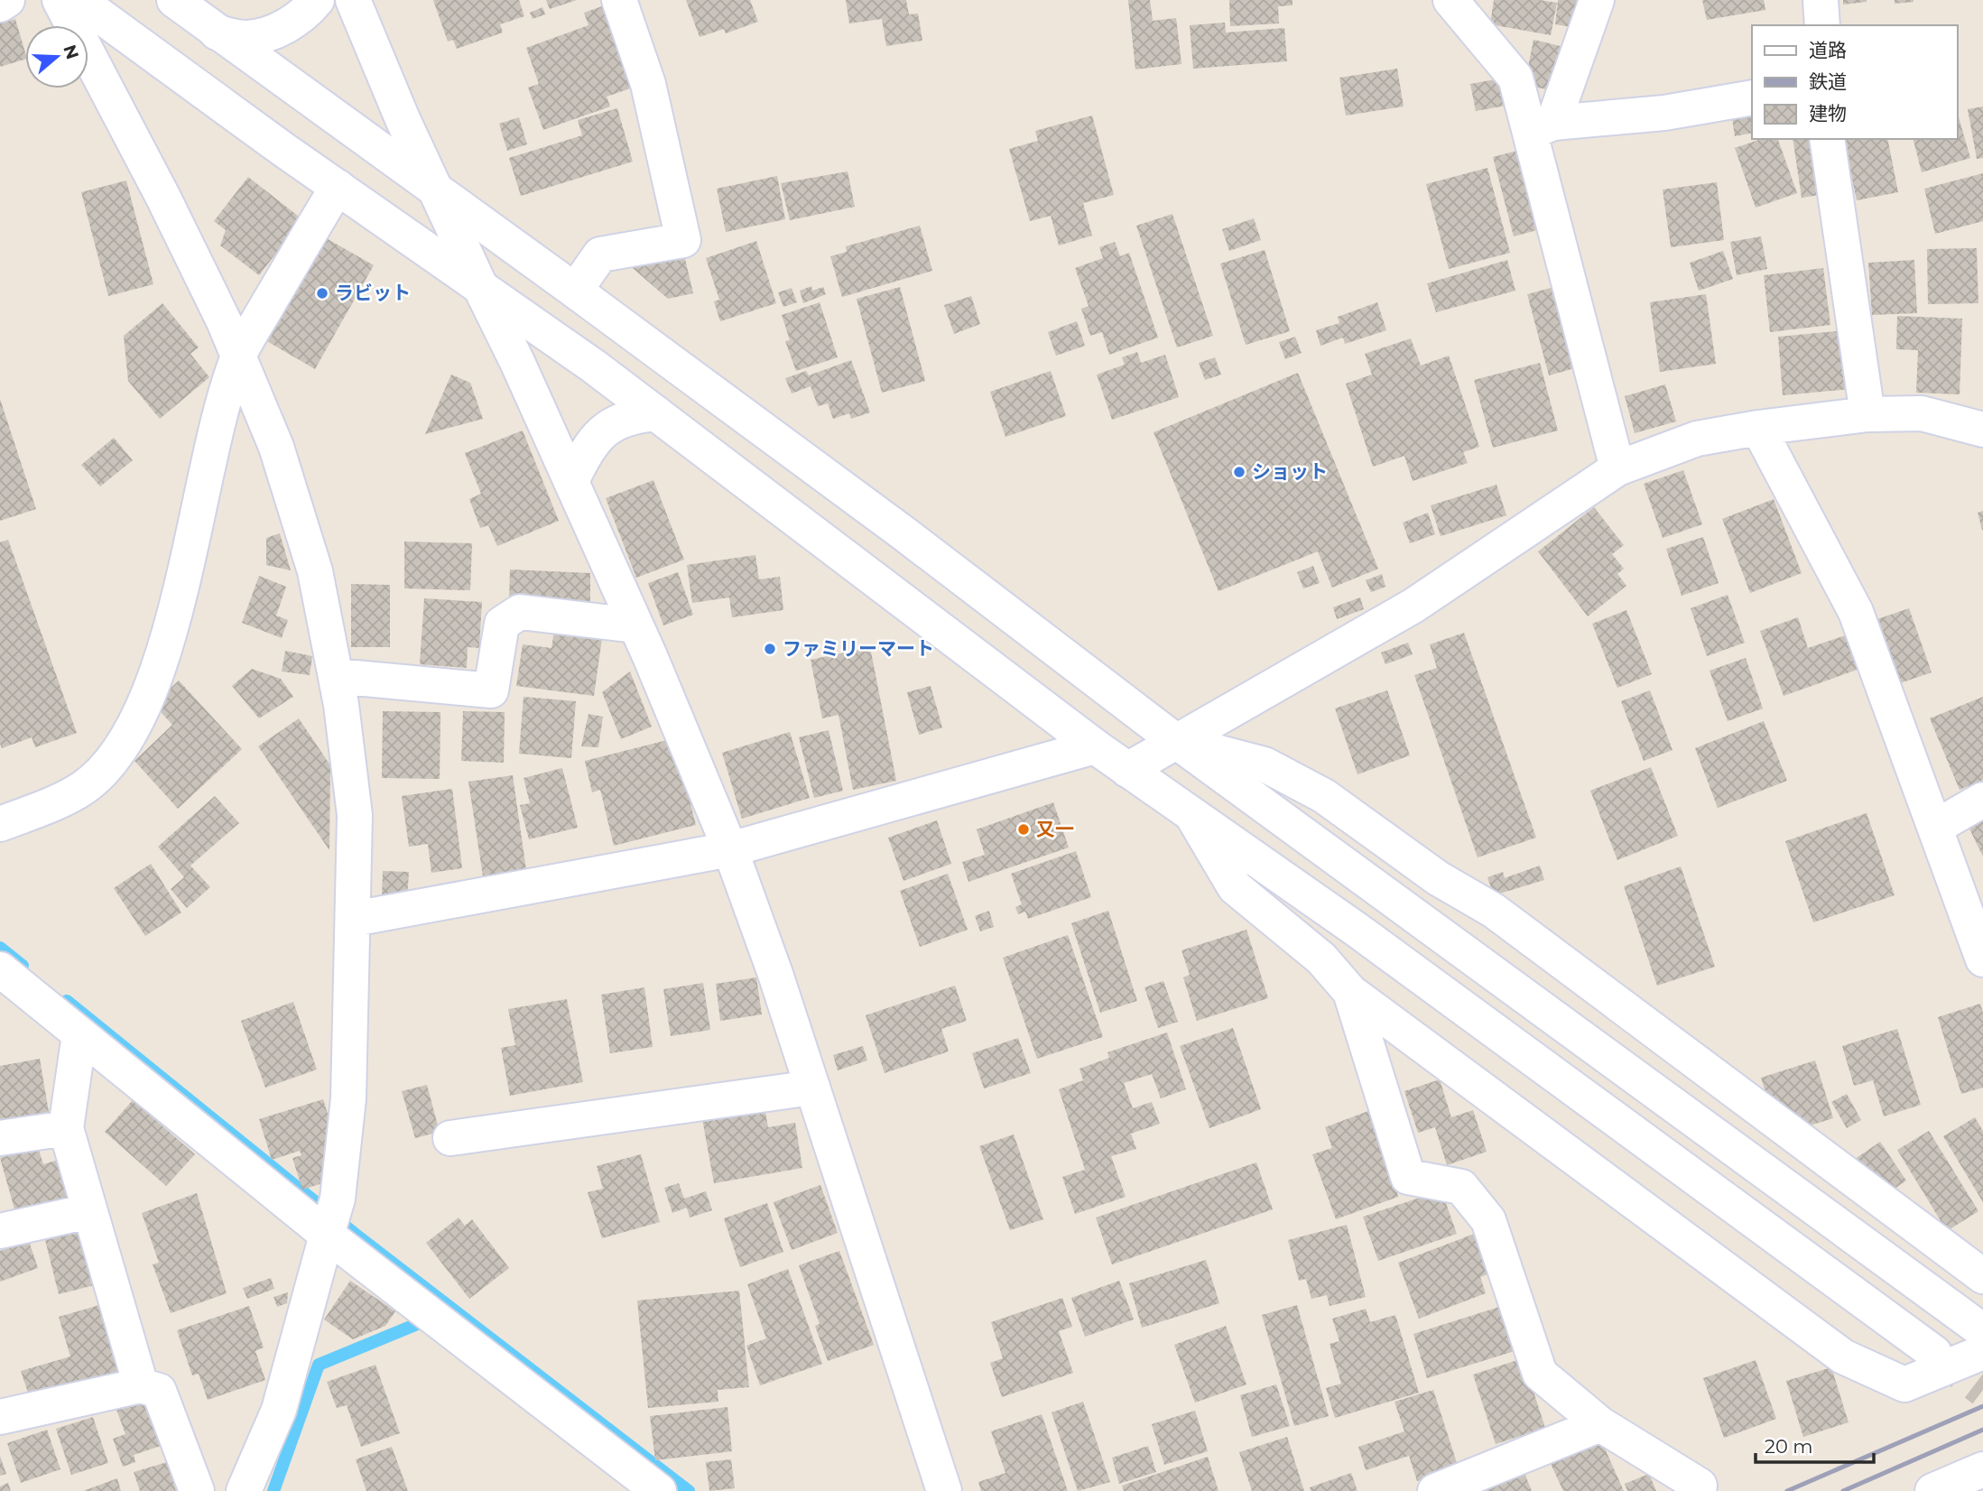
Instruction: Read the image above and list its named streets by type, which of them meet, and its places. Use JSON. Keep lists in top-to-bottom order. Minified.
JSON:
{"places":["ラビット","ショット","ファミリーマート","又一"],"legend":["道路","鉄道","建物"],"scale_bar":"20 m","north":"right"}
